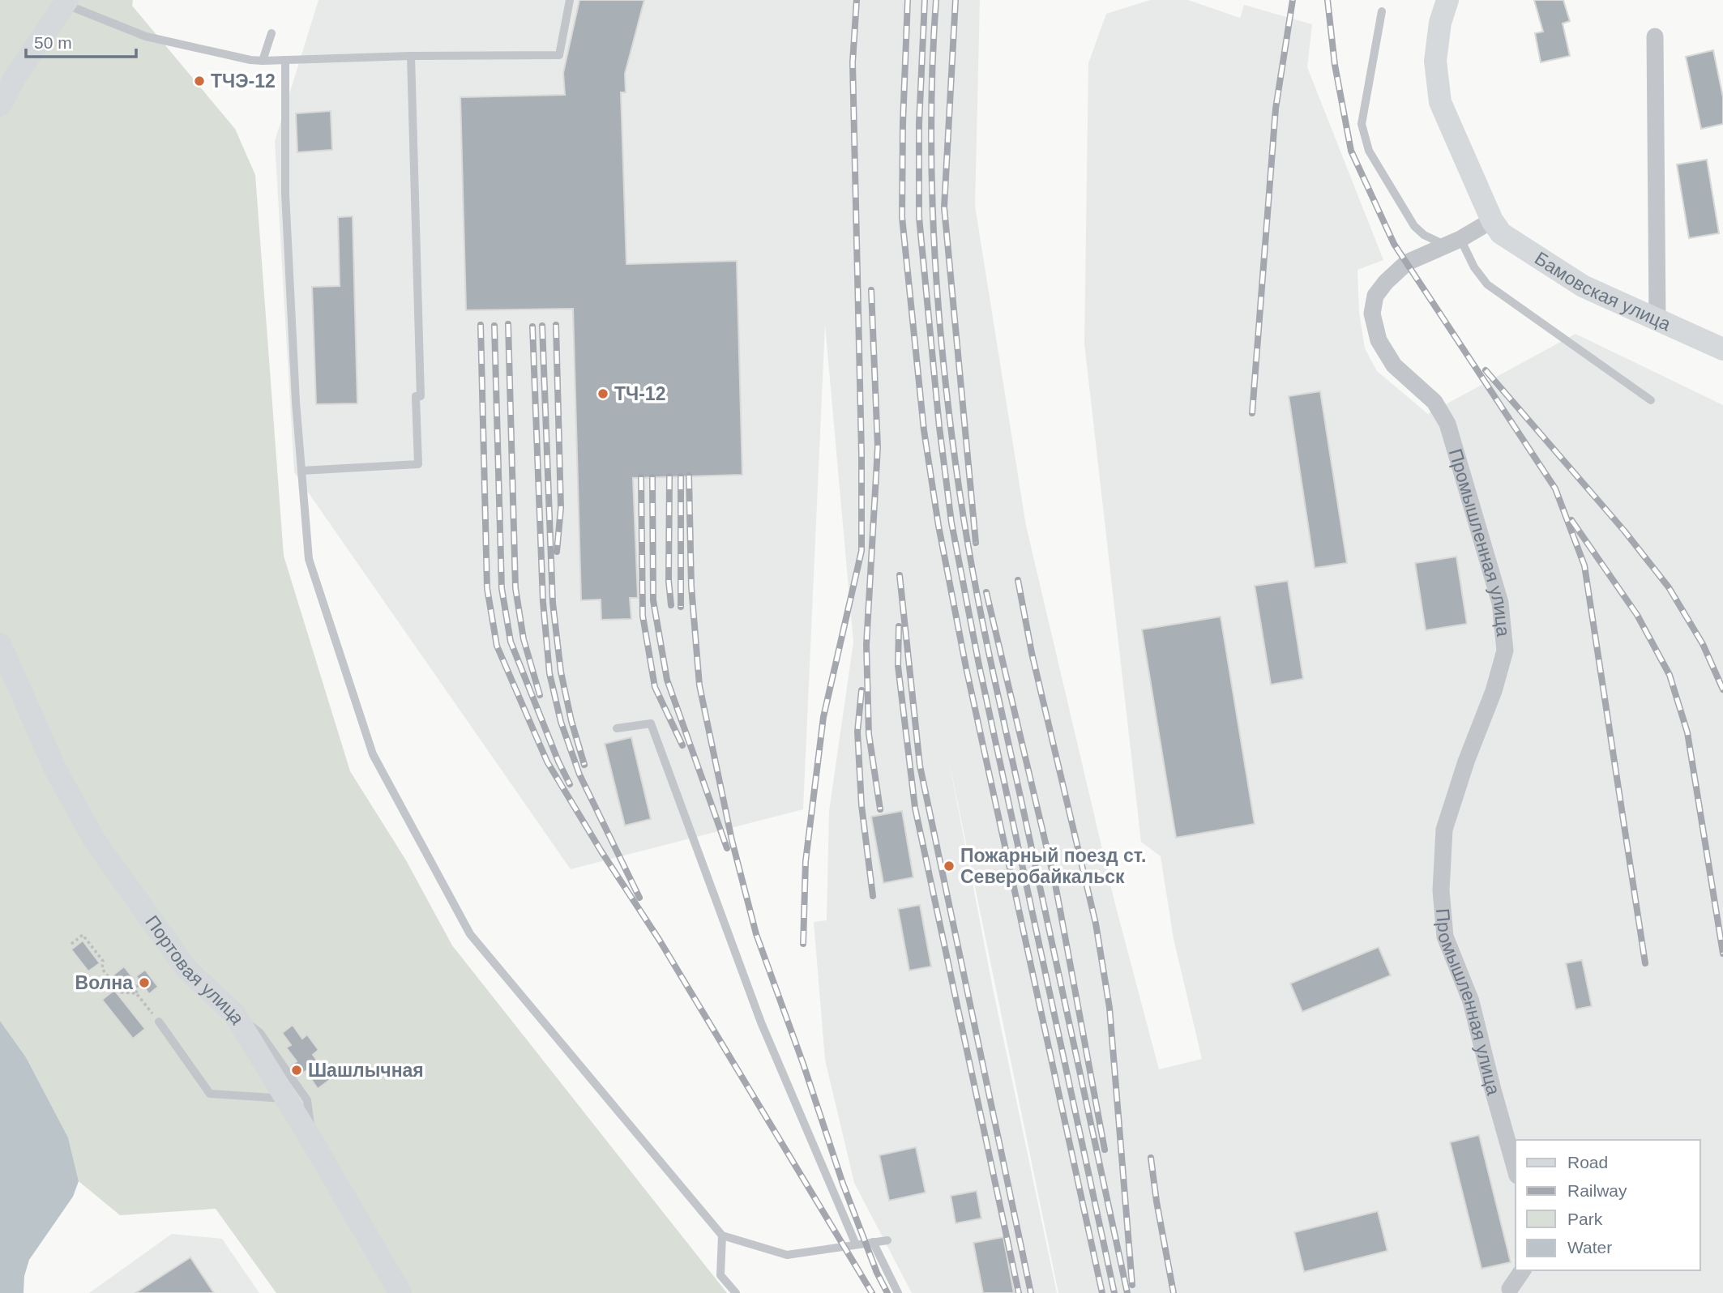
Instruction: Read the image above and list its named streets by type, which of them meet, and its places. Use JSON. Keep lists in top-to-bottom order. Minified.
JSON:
{"streets":{"main road":["Бамовская улица","Портовая улица"],"street":["Промышленная улица"]},"crossings":[["Бамовская улица","Промышленная улица"]],"places":["ТЧЭ-12","ТЧ-12","Пожарный поезд ст. Северобайкальск","Волна","Шашлычная"],"legend":["Road","Railway","Park","Water"],"scale_bar":"50 m"}
